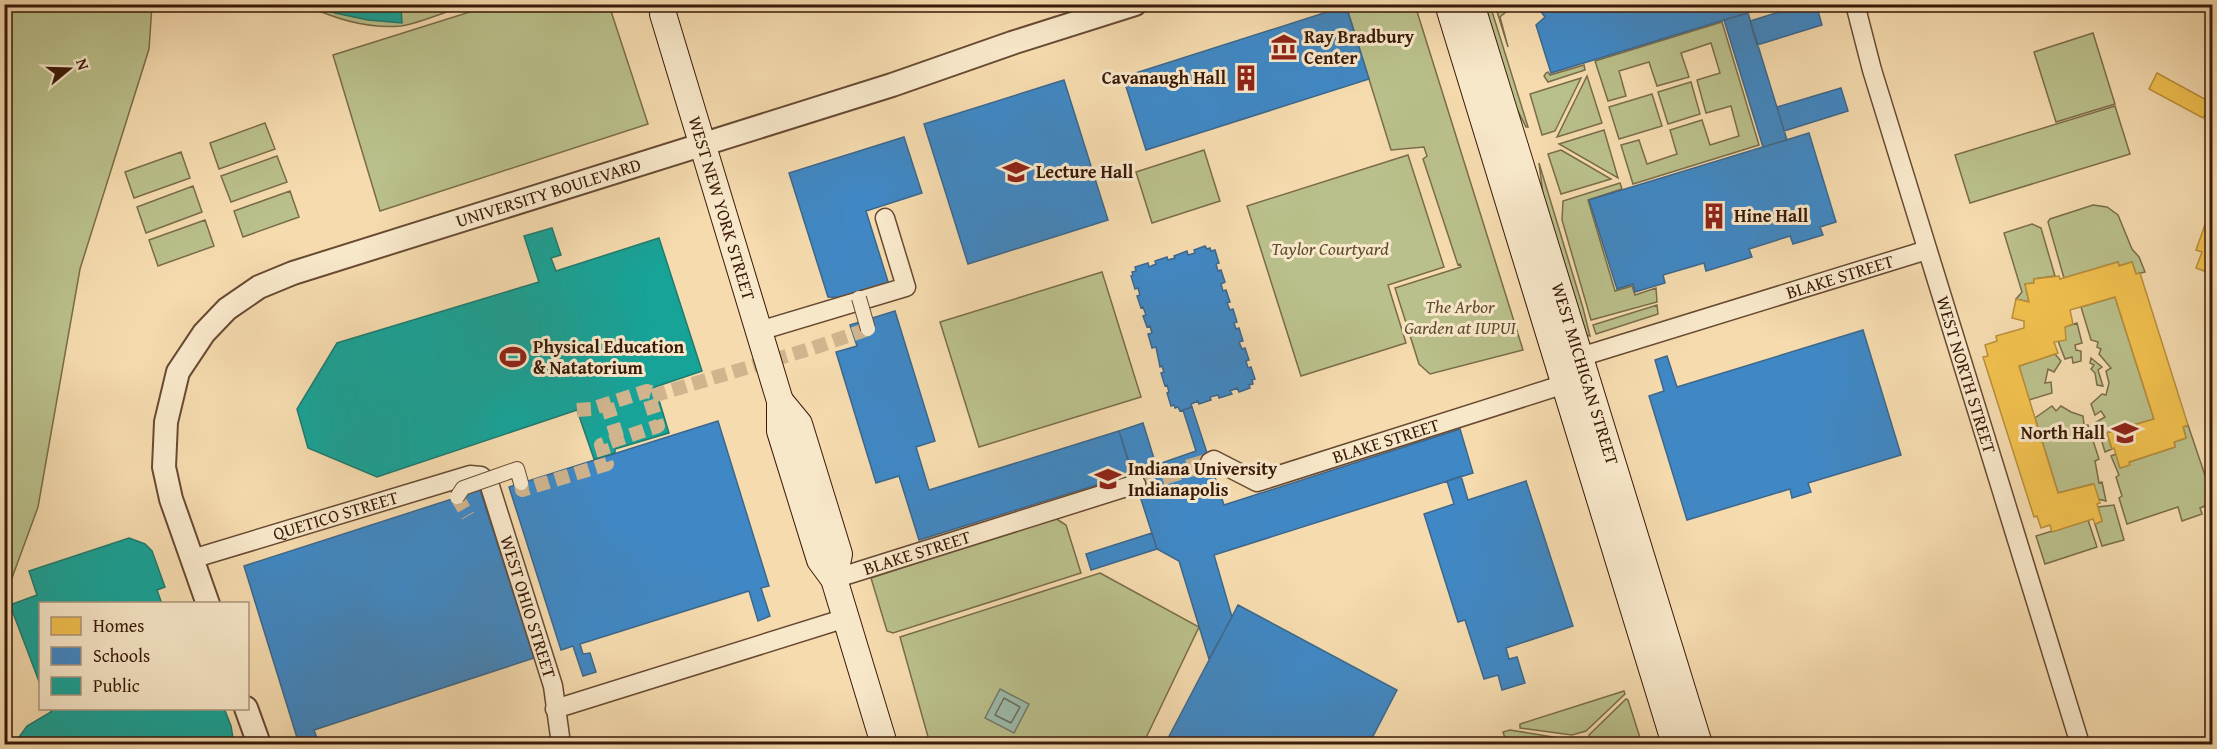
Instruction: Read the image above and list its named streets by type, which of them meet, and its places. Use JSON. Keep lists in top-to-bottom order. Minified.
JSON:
{"streets":{"main road":["WEST NEW YORK STREET","WEST MICHIGAN STREET"],"street":["UNIVERSITY BOULEVARD","BLAKE STREET","WEST NORTH STREET","QUETICO STREET","WEST OHIO STREET"]},"crossings":[["UNIVERSITY BOULEVARD","WEST NEW YORK STREET"],["UNIVERSITY BOULEVARD","QUETICO STREET"],["WEST NEW YORK STREET","BLAKE STREET"],["BLAKE STREET","WEST MICHIGAN STREET"],["BLAKE STREET","WEST NORTH STREET"],["QUETICO STREET","WEST OHIO STREET"]],"parks":["Taylor Courtyard","The Arbor Garden at IUPUI"],"places":{"museum":["Ray Bradbury Center"],"building":["Cavanaugh Hall","Hine Hall"],"school or university":["Lecture Hall","North Hall","Indiana University Indianapolis"],"sports":["Physical Education & Natatorium"]},"legend":["Homes","Schools","Public"],"north":"right"}
